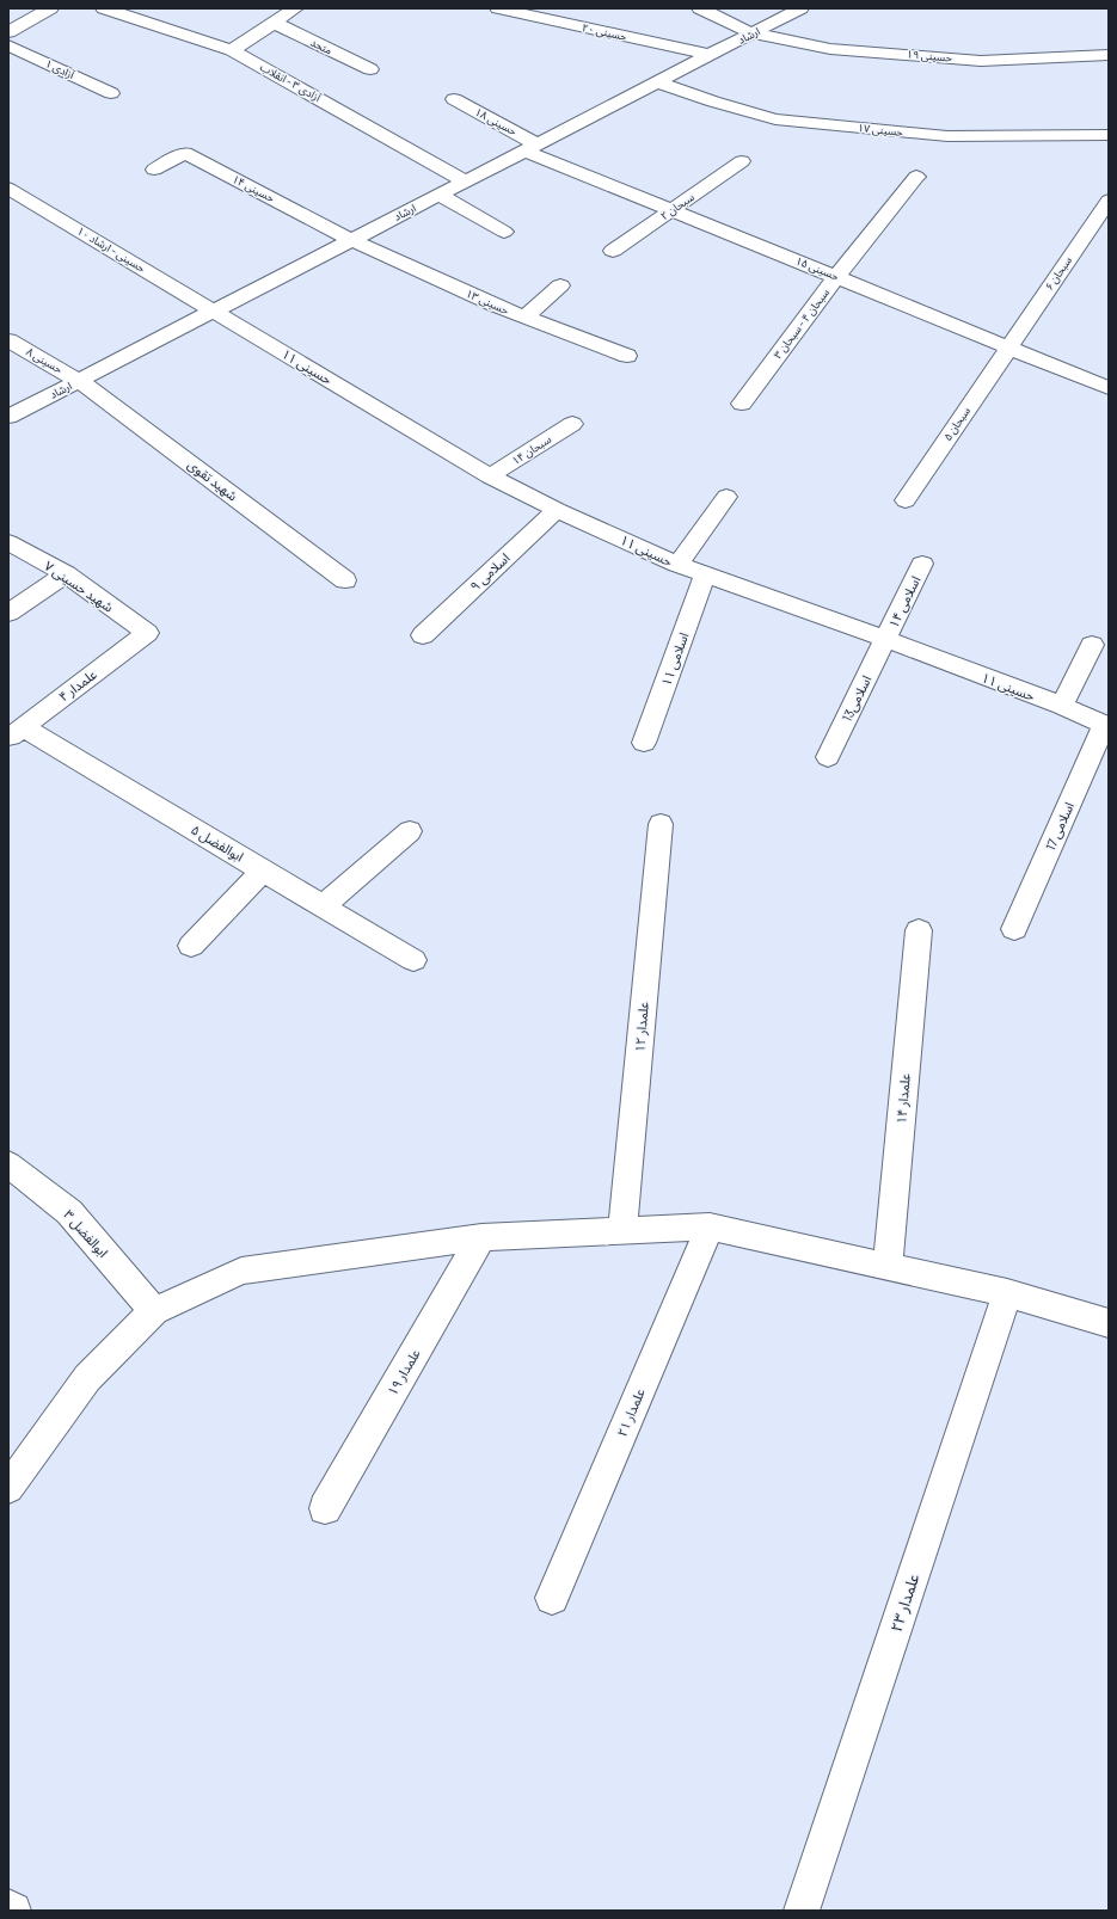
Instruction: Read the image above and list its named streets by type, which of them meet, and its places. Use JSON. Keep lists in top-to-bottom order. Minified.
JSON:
{"streets":{"street":["حسینی ۲۰","ارشاد","متحد","حسینی ۱۹","آزادی ۱","آزادی ۳ - انقلاب","حسینی ۱۸","حسینی ۱۷","حسینی ۱۴","سبحان ۲","حسینی - ارشاد ۱۰","حسینی ۱۵","سبحان ۶","حسینی ۱۳","سبحان ۴ - سبحان ۳","حسینی ۸","حسینی ۱۱","سبحان ۵","سبحان ۱۴","شهید تقوی","اسلامی ۹","شهید حسینی ۷","اسلامی ۱۴","اسلامی ۱۱","علمدار ۴","اسلامی13","اسلامی 17","ابوالفضل ۵","علمدار ۱۲","علمدار ۱۴","ابوالفضل ۳","علمدار ۱۹","علمدار ۲۱","علمدار ۲۳"]},"crossings":[["حسینی ۲۰","ارشاد"],["ارشاد","حسینی ۱۹"],["ارشاد","آزادی ۳ - انقلاب"],["ارشاد","حسینی ۱۸"],["ارشاد","حسینی ۱۷"],["ارشاد","حسینی ۱۴"],["ارشاد","حسینی - ارشاد ۱۰"],["ارشاد","حسینی ۱۵"],["ارشاد","حسینی ۱۳"],["ارشاد","حسینی ۸"],["ارشاد","حسینی ۱۱"],["ارشاد","شهید تقوی"],["حسینی ۱۸","حسینی ۱۵"],["حسینی ۱۴","حسینی ۱۳"],["سبحان ۲","حسینی ۱۵"],["حسینی - ارشاد ۱۰","حسینی ۱۱"],["حسینی ۱۵","سبحان ۶"],["حسینی ۱۵","سبحان ۴ - سبحان ۳"],["حسینی ۱۵","سبحان ۵"],["سبحان ۶","سبحان ۵"],["حسینی ۸","شهید تقوی"],["حسینی ۱۱","سبحان ۱۴"],["حسینی ۱۱","اسلامی ۹"],["حسینی ۱۱","اسلامی ۱۴"],["حسینی ۱۱","اسلامی ۱۱"],["حسینی ۱۱","اسلامی13"],["حسینی ۱۱","اسلامی 17"],["شهید حسینی ۷","علمدار ۴"],["اسلامی ۱۴","اسلامی13"],["علمدار ۴","ابوالفضل ۵"]]}
